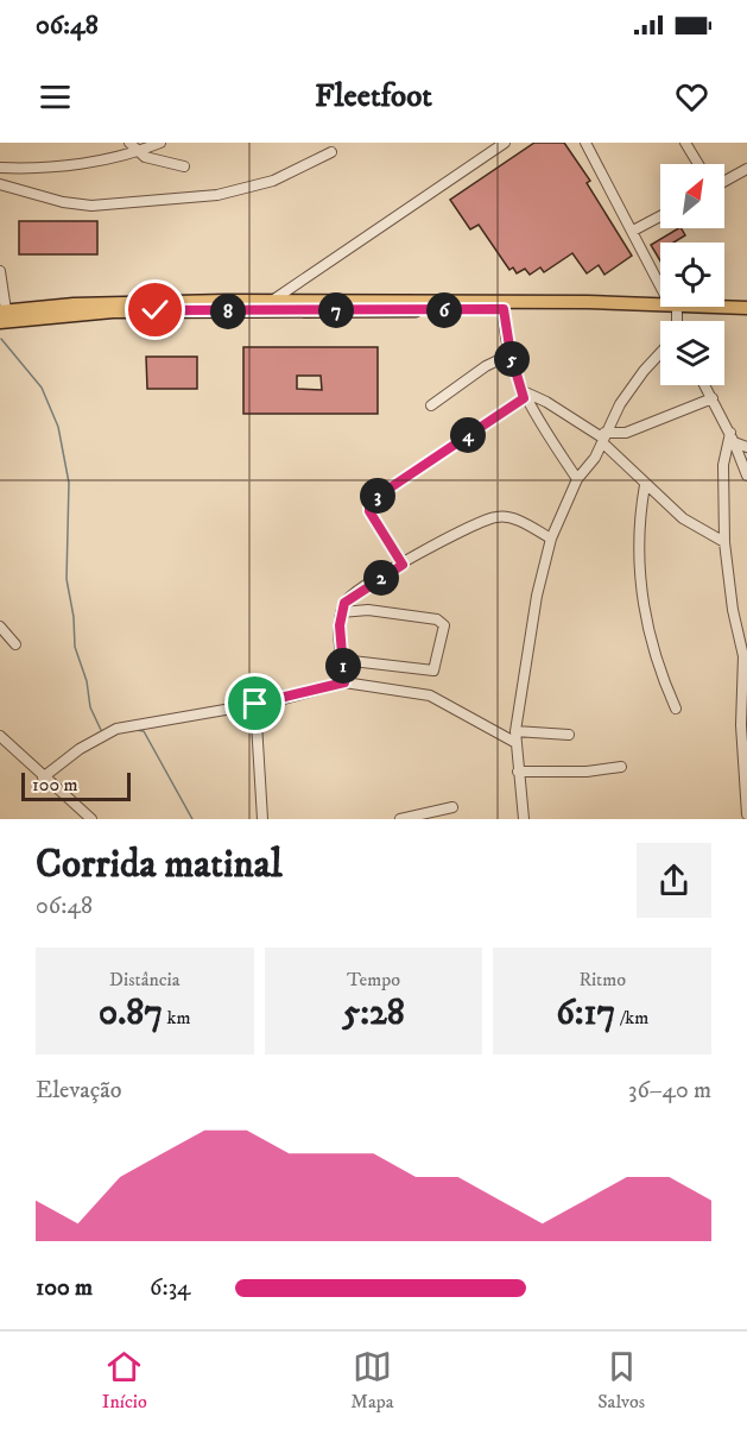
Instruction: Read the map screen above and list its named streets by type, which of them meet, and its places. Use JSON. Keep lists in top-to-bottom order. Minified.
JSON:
{"scale_bar":"100 m","north":"top right","page":{"status":"06:48","header":"Fleetfoot","pins":["6","7","8","5","4","3","2","1"],"scale":"100 m","heading":["Corrida matinal","06:48"],"stats":[["Distância","0.87 km"],["Tempo","5:28"],["Ritmo","6:17 /km"]],"chart":["Elevação","36–40 m"],"list":[{"name":"100 m","note":"6:34"}],"tabs":["Início","Mapa","Salvos"]}}
